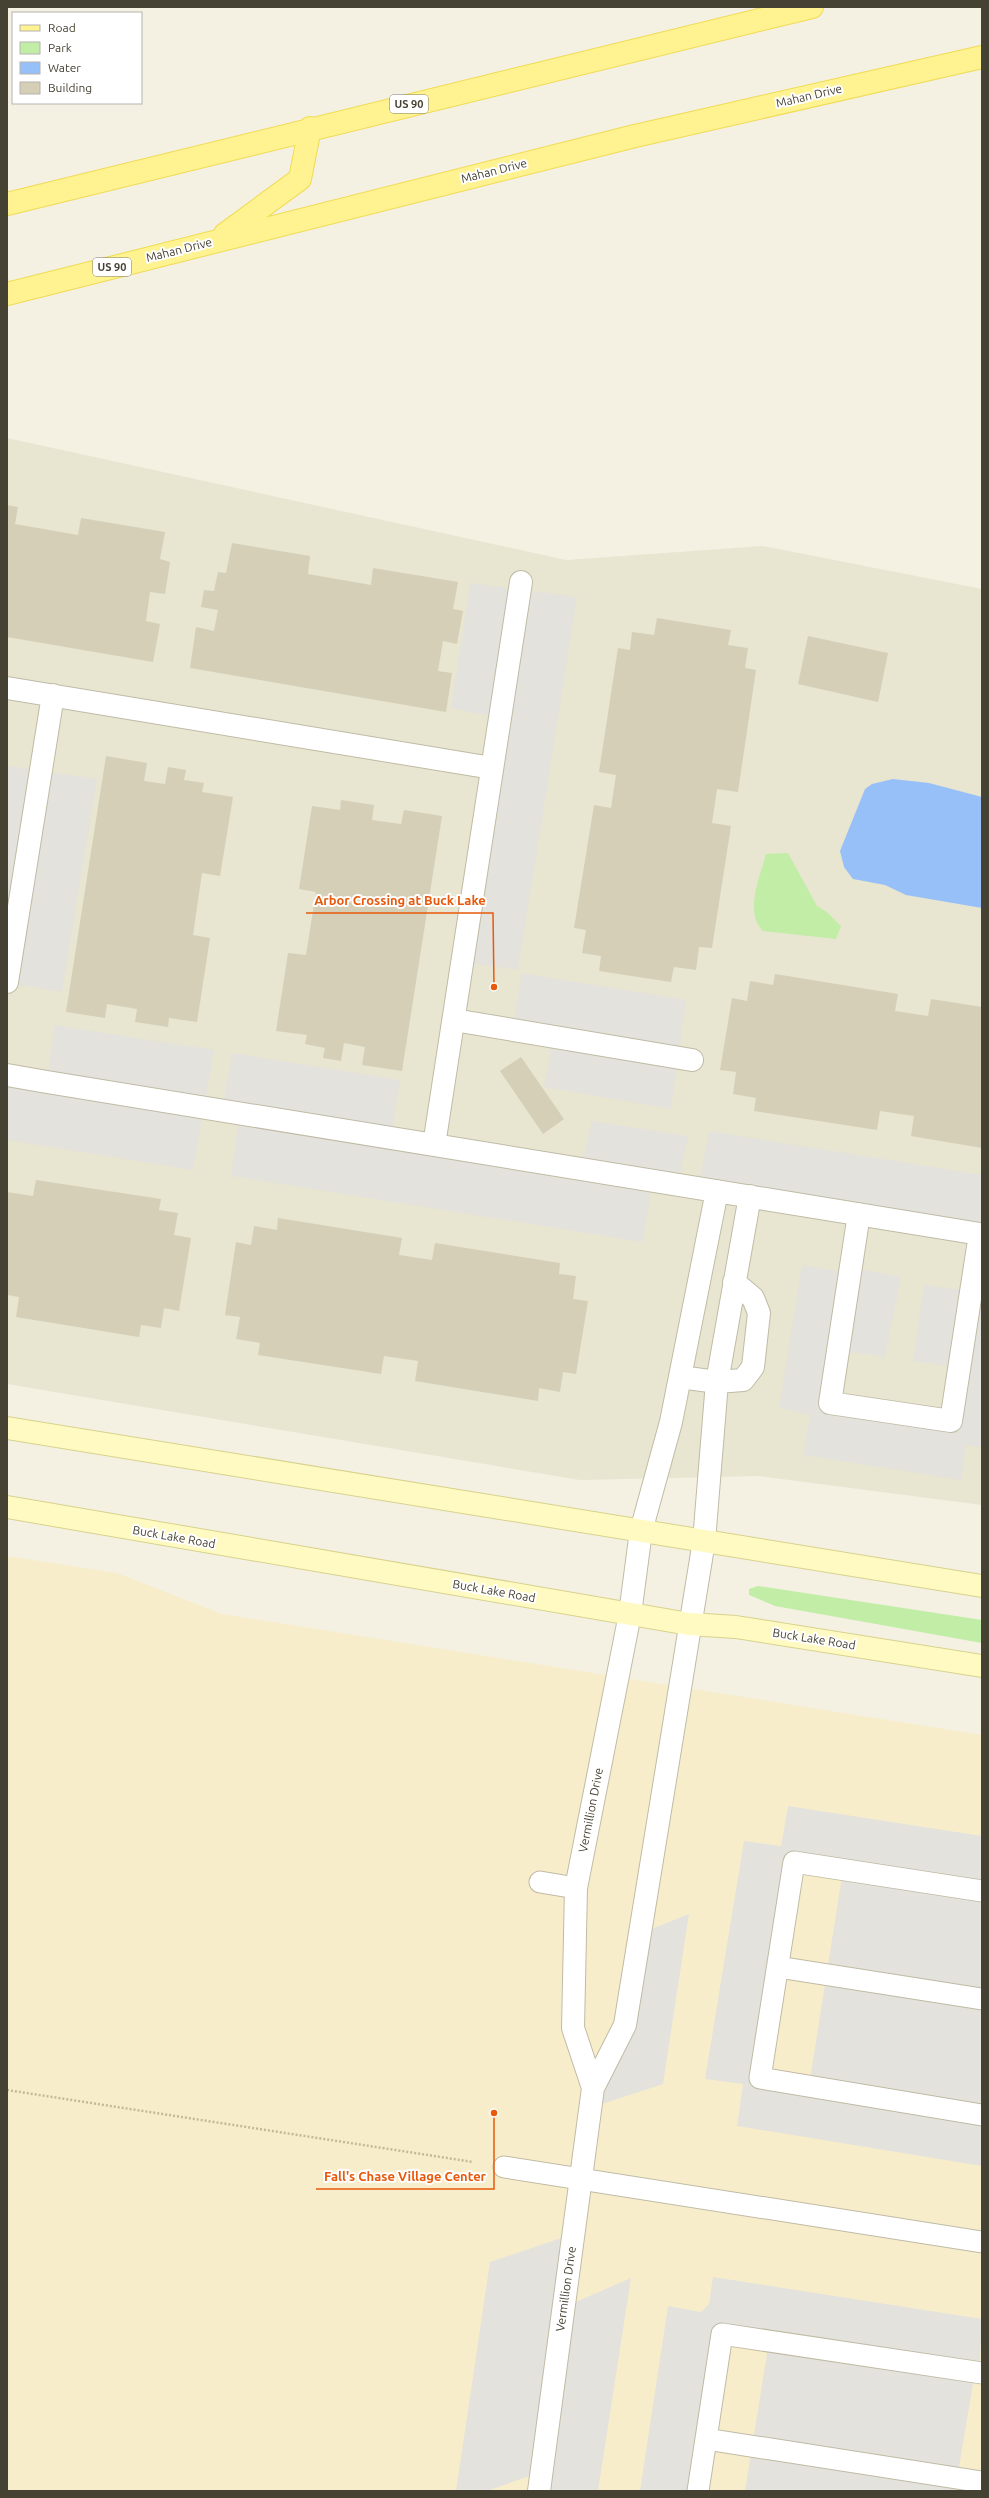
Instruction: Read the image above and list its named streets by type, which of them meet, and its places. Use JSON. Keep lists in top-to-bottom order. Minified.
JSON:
{"streets":{"main road":["Mahan Drive","US 90","Buck Lake Road"],"street":["Vermillion Drive"]},"crossings":[["Buck Lake Road","Vermillion Drive"]],"places":["Arbor Crossing at Buck Lake","Fall's Chase Village Center"],"legend":["Road","Park","Water","Building"]}
